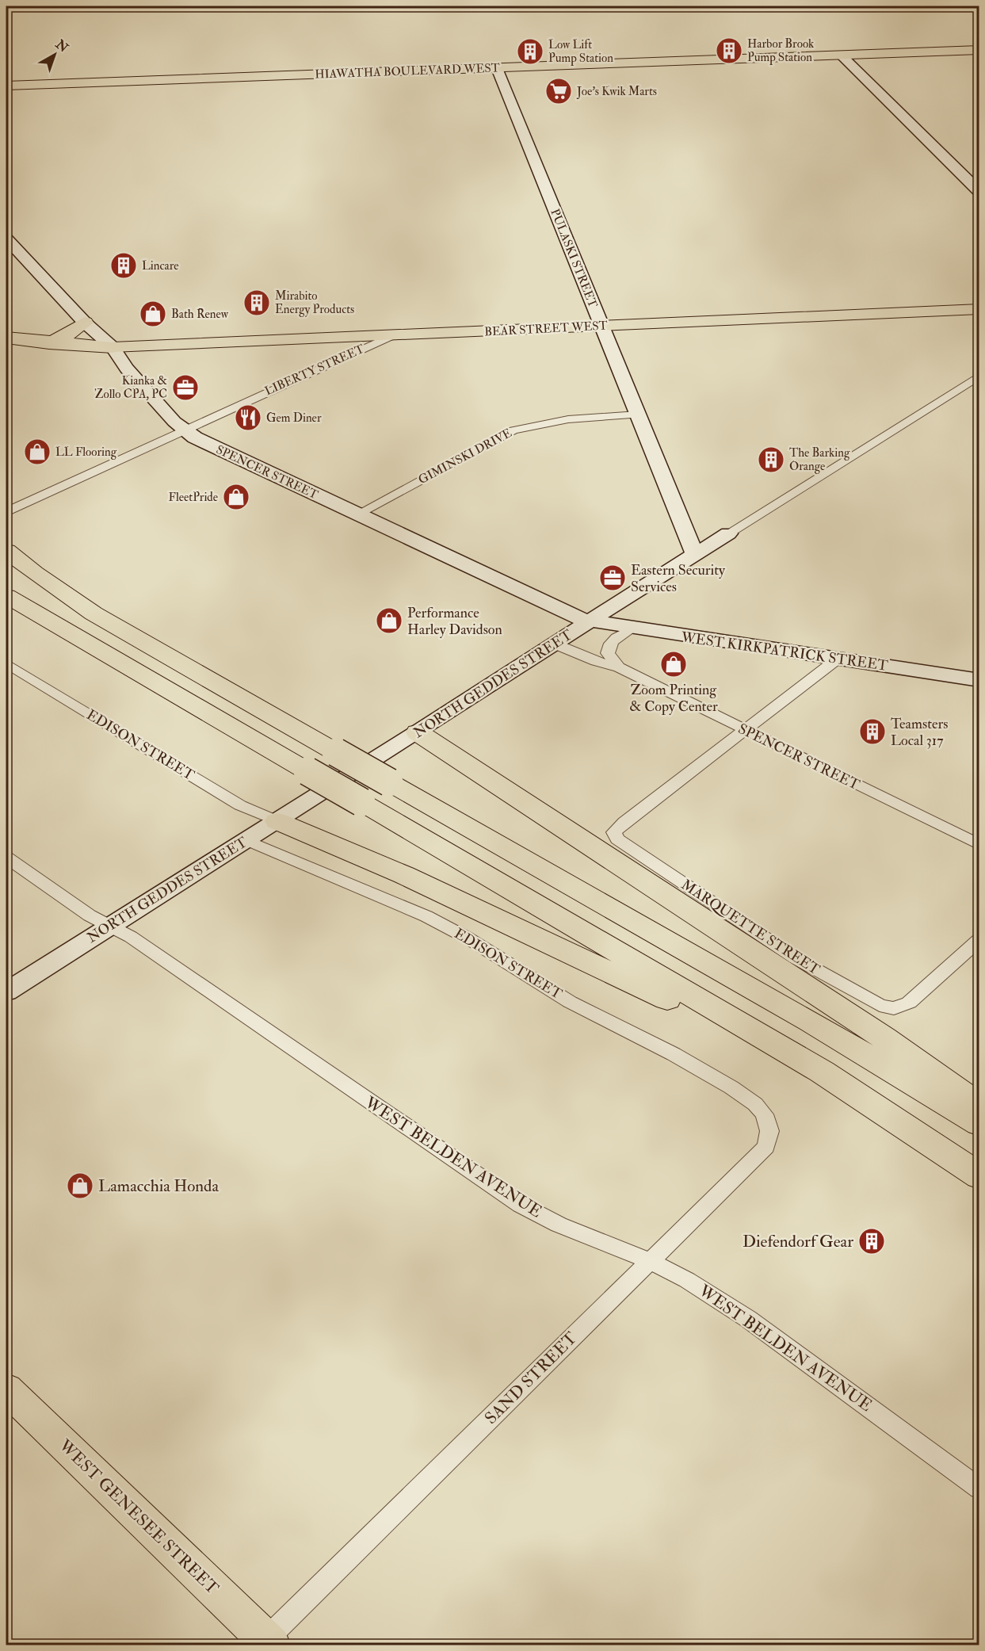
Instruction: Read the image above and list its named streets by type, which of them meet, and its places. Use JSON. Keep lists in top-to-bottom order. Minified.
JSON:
{"streets":{"main road":["HIAWATHA BOULEVARD WEST","BEAR STREET WEST","WEST GENESEE STREET"],"street":["PULASKI STREET","LIBERTY STREET","GIMINSKI DRIVE","SPENCER STREET","WEST KIRKPATRICK STREET","NORTH GEDDES STREET","EDISON STREET","MARQUETTE STREET","WEST BELDEN AVENUE","SAND STREET"]},"crossings":[["HIAWATHA BOULEVARD WEST","PULASKI STREET"],["PULASKI STREET","BEAR STREET WEST"],["PULASKI STREET","GIMINSKI DRIVE"],["PULASKI STREET","NORTH GEDDES STREET"],["BEAR STREET WEST","LIBERTY STREET"],["BEAR STREET WEST","SPENCER STREET"],["LIBERTY STREET","SPENCER STREET"],["GIMINSKI DRIVE","SPENCER STREET"],["SPENCER STREET","WEST KIRKPATRICK STREET"],["SPENCER STREET","NORTH GEDDES STREET"],["SPENCER STREET","MARQUETTE STREET"],["WEST KIRKPATRICK STREET","NORTH GEDDES STREET"],["NORTH GEDDES STREET","EDISON STREET"],["NORTH GEDDES STREET","WEST BELDEN AVENUE"],["EDISON STREET","SAND STREET"],["WEST BELDEN AVENUE","SAND STREET"],["SAND STREET","WEST GENESEE STREET"]],"places":{"building":["Harbor Brook Pump Station","Low Lift Pump Station","Lincare","Mirabito Energy Products","The Barking Orange","Teamsters Local 317","Diefendorf Gear"],"supermarket":["Joe's Kwik Marts"],"shop":["Bath Renew","LL Flooring","FleetPride","Performance Harley Davidson","Zoom Printing & Copy Center","Lamacchia Honda"],"office":["Kianka & Zollo CPA, PC","Eastern Security Services"],"restaurant":["Gem Diner"]},"north":"top right"}
